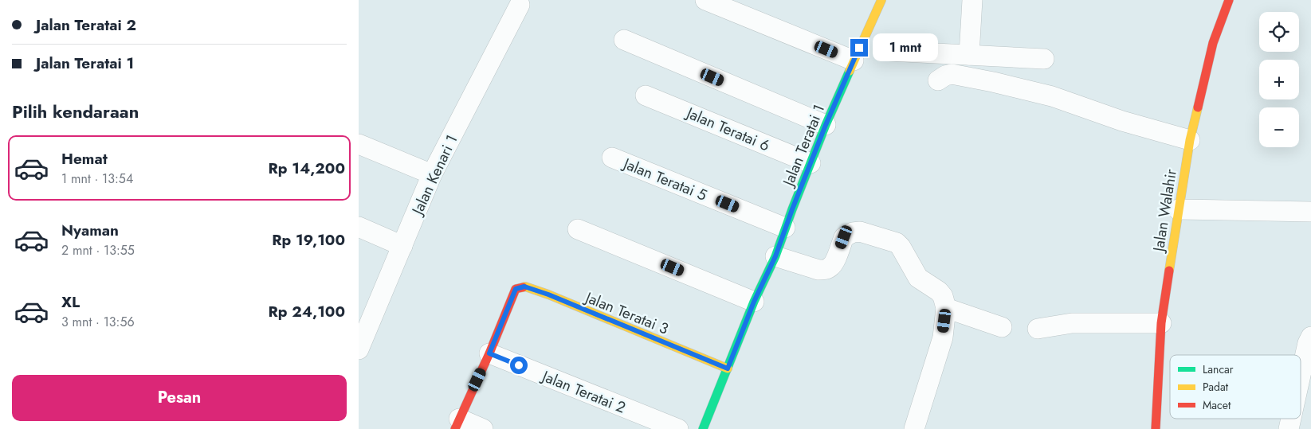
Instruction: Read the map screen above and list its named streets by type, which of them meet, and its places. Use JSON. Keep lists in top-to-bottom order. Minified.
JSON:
{"streets":{"street":["Jalan Teratai 6","Jalan Teratai 1","Jalan Kenari 1","Jalan Teratai 5","Jalan Walahir","Jalan Teratai 3","Jalan Teratai 2"]},"crossings":[["Jalan Teratai 6","Jalan Teratai 1"],["Jalan Teratai 1","Jalan Teratai 5"],["Jalan Teratai 1","Jalan Teratai 3"],["Jalan Teratai 3","Jalan Teratai 2"]],"legend":["Lancar","Padat","Macet"],"page":{"banner":["Jalan Teratai 2","Jalan Teratai 1"],"map_buttons":["+","−"],"bubble":"1 mnt","heading":"Pilih kendaraan","list":[{"name":"Hemat","note":"1 mnt · 13:54","value":"Rp 14,200"},{"name":"Nyaman","note":"2 mnt · 13:55","value":"Rp 19,100"},{"name":"XL","note":"3 mnt · 13:56","value":"Rp 24,100"}],"buttons":"Pesan"}}
